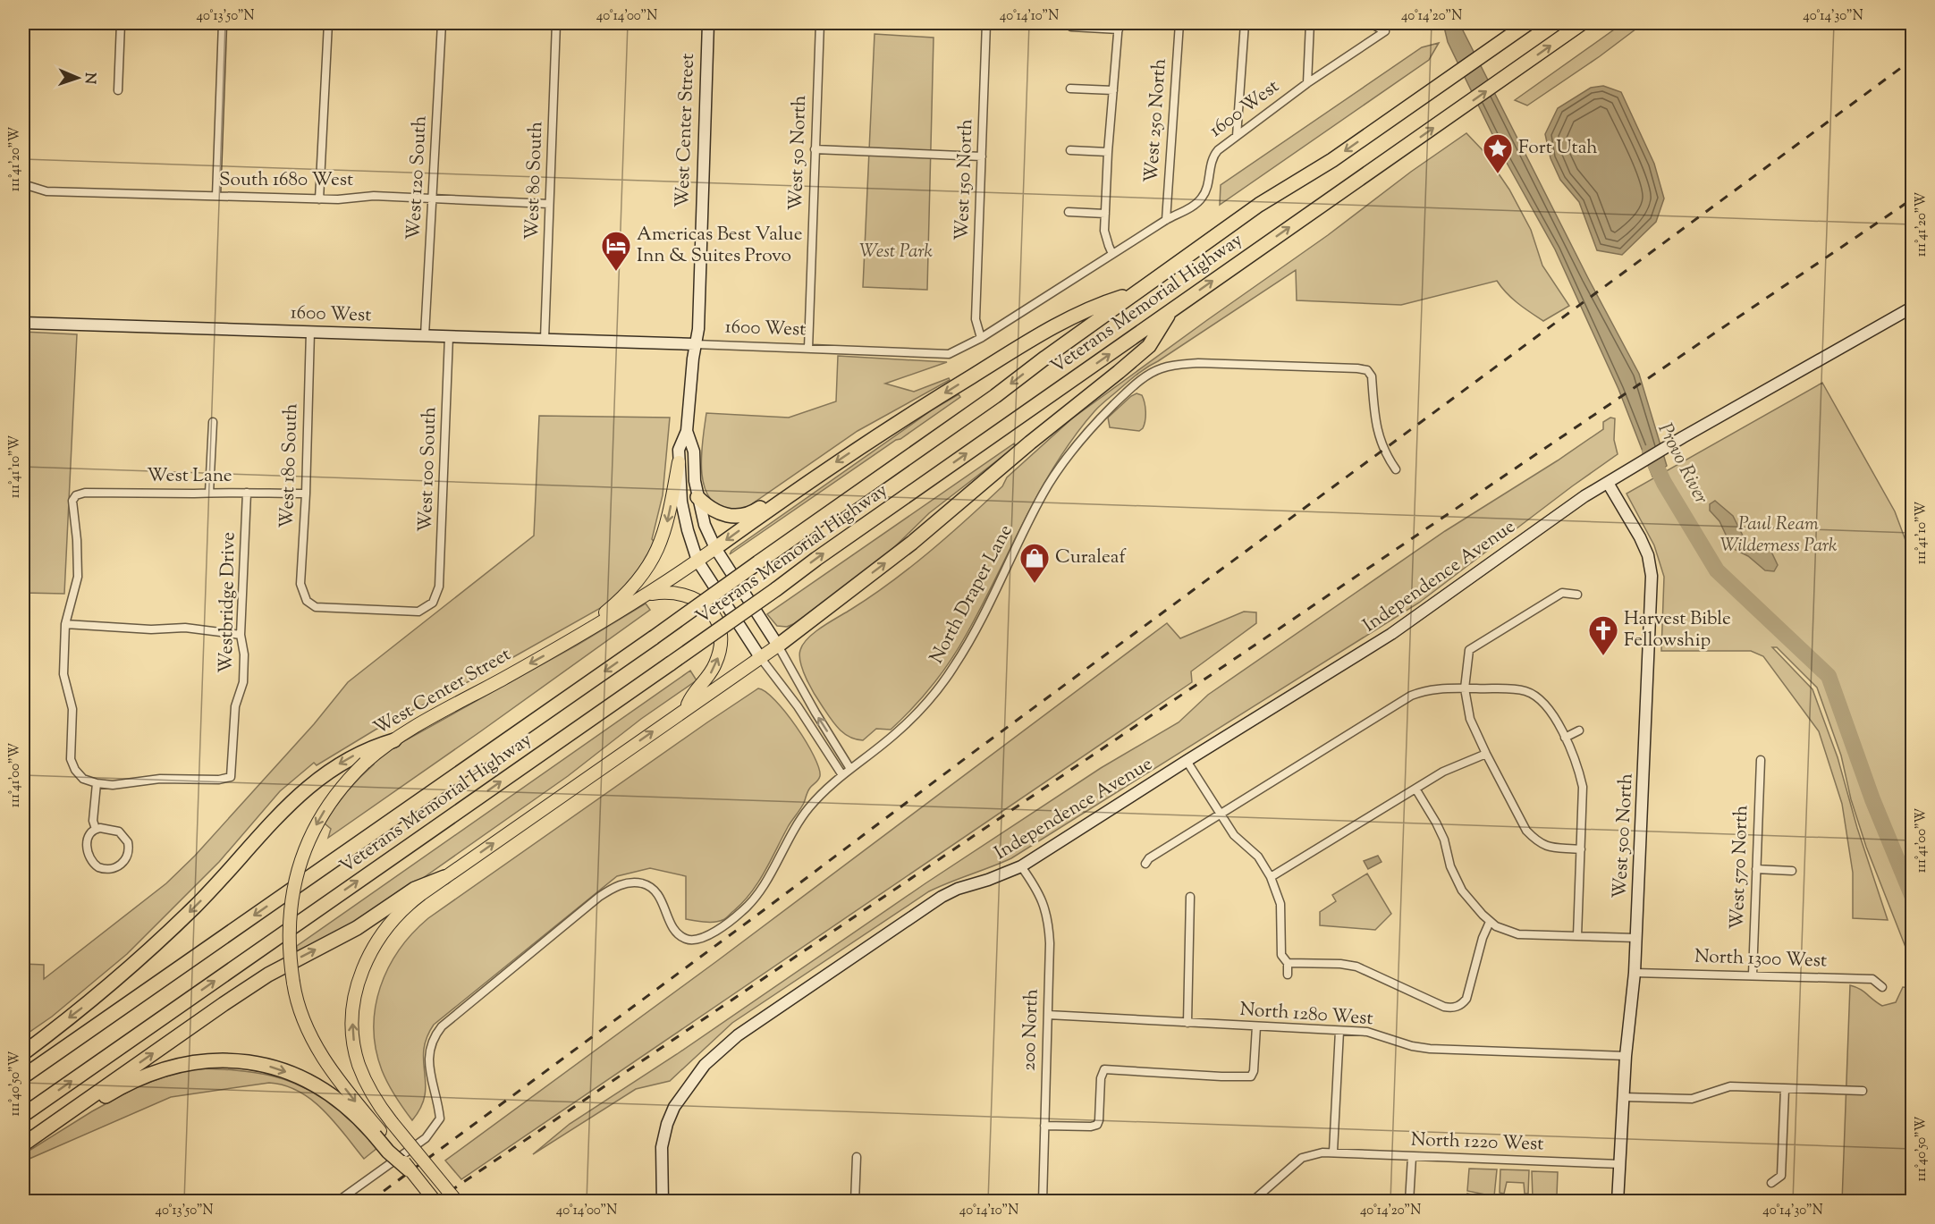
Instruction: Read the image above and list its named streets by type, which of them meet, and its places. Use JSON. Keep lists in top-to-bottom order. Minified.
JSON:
{"streets":{"highway":["Veterans Memorial Highway"],"main road":["West Center Street"],"street":["1600 West","West 250 North","West 50 North","West 120 South","West 150 North","South 1680 West","West 80 South","West 180 South","West 100 South","West Lane","Independence Avenue","North Draper Lane","Westbridge Drive","West 500 North","West 570 North","North 1300 West","North 1280 West","200 North","North 1220 West"]},"crossings":[["1600 West","West 250 North"],["1600 West","West Center Street"],["1600 West","West 50 North"],["1600 West","West 120 South"],["1600 West","West 150 North"],["1600 West","West 80 South"],["1600 West","West 180 South"],["1600 West","West 100 South"],["West Center Street","North Draper Lane"],["West 120 South","South 1680 West"],["South 1680 West","West 80 South"],["West 180 South","West 100 South"],["West 180 South","West Lane"],["West Lane","Westbridge Drive"],["Independence Avenue","West 500 North"],["Independence Avenue","200 North"],["West 500 North","North 1300 West"],["West 500 North","North 1280 West"],["West 500 North","North 1220 West"],["West 570 North","North 1300 West"],["North 1280 West","200 North"]],"water":["Provo River"],"parks":["West Park","Paul Ream Wilderness Park"],"places":{"place":["Fort Utah"],"hotel":["Americas Best Value Inn & Suites Provo"],"shop":["Curaleaf"],"church":["Harvest Bible Fellowship"]},"north":"right","coordinates":["40°13'50\"N","40°14'00\"N","40°14'10\"N","40°14'20\"N","40°14'30\"N","111°41'20\"W","111°41'10\"W","111°41'00\"W","111°40'50\"W"]}
